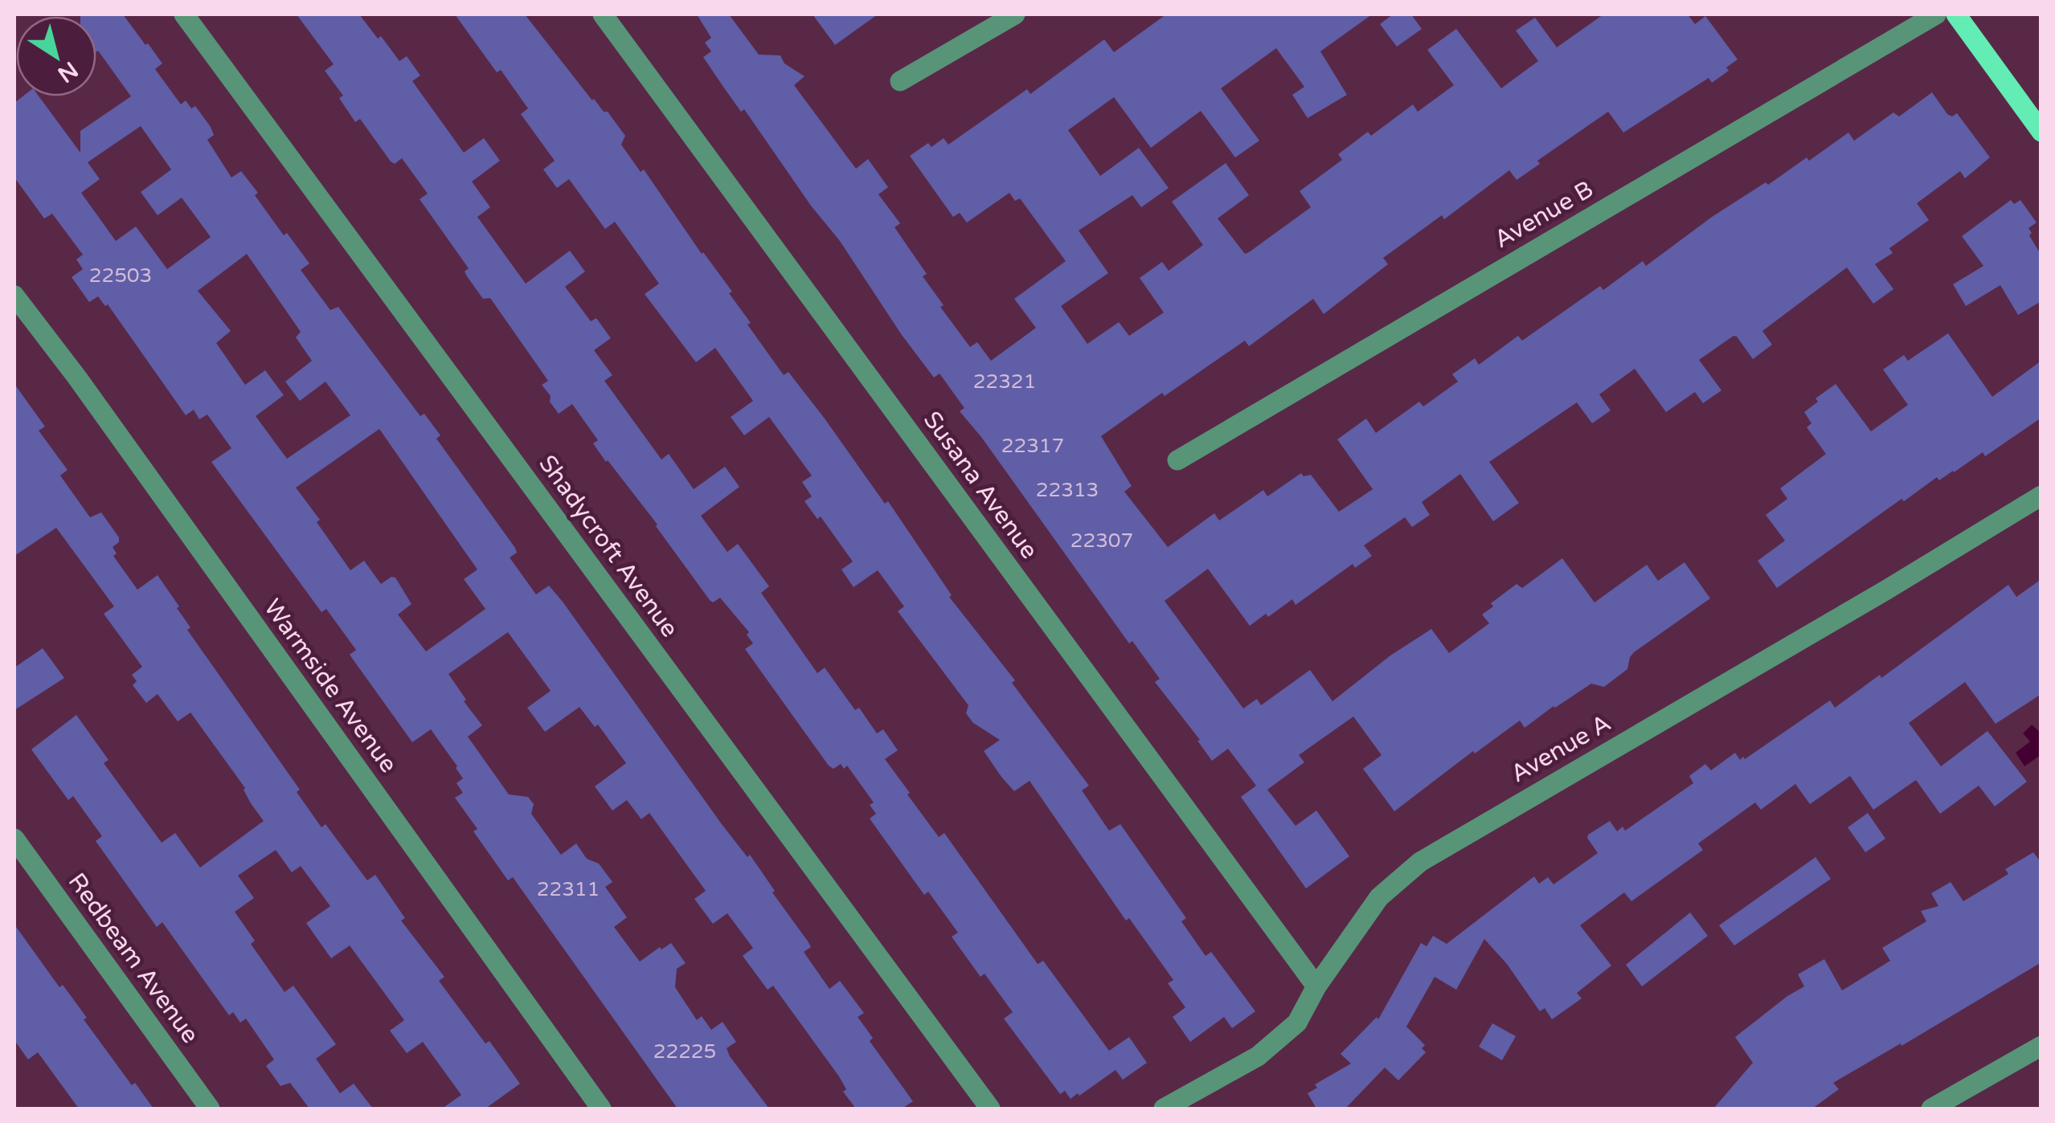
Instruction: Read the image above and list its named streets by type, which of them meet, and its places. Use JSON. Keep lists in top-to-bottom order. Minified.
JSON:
{"streets":{"street":["Avenue B","Susana Avenue","Shadycroft Avenue","Warmside Avenue","Avenue A","Redbeam Avenue"]},"crossings":[["Susana Avenue","Avenue A"]],"house_numbers":["22503","22321","22317","22313","22307","22311","22225"],"north":"bottom right"}
